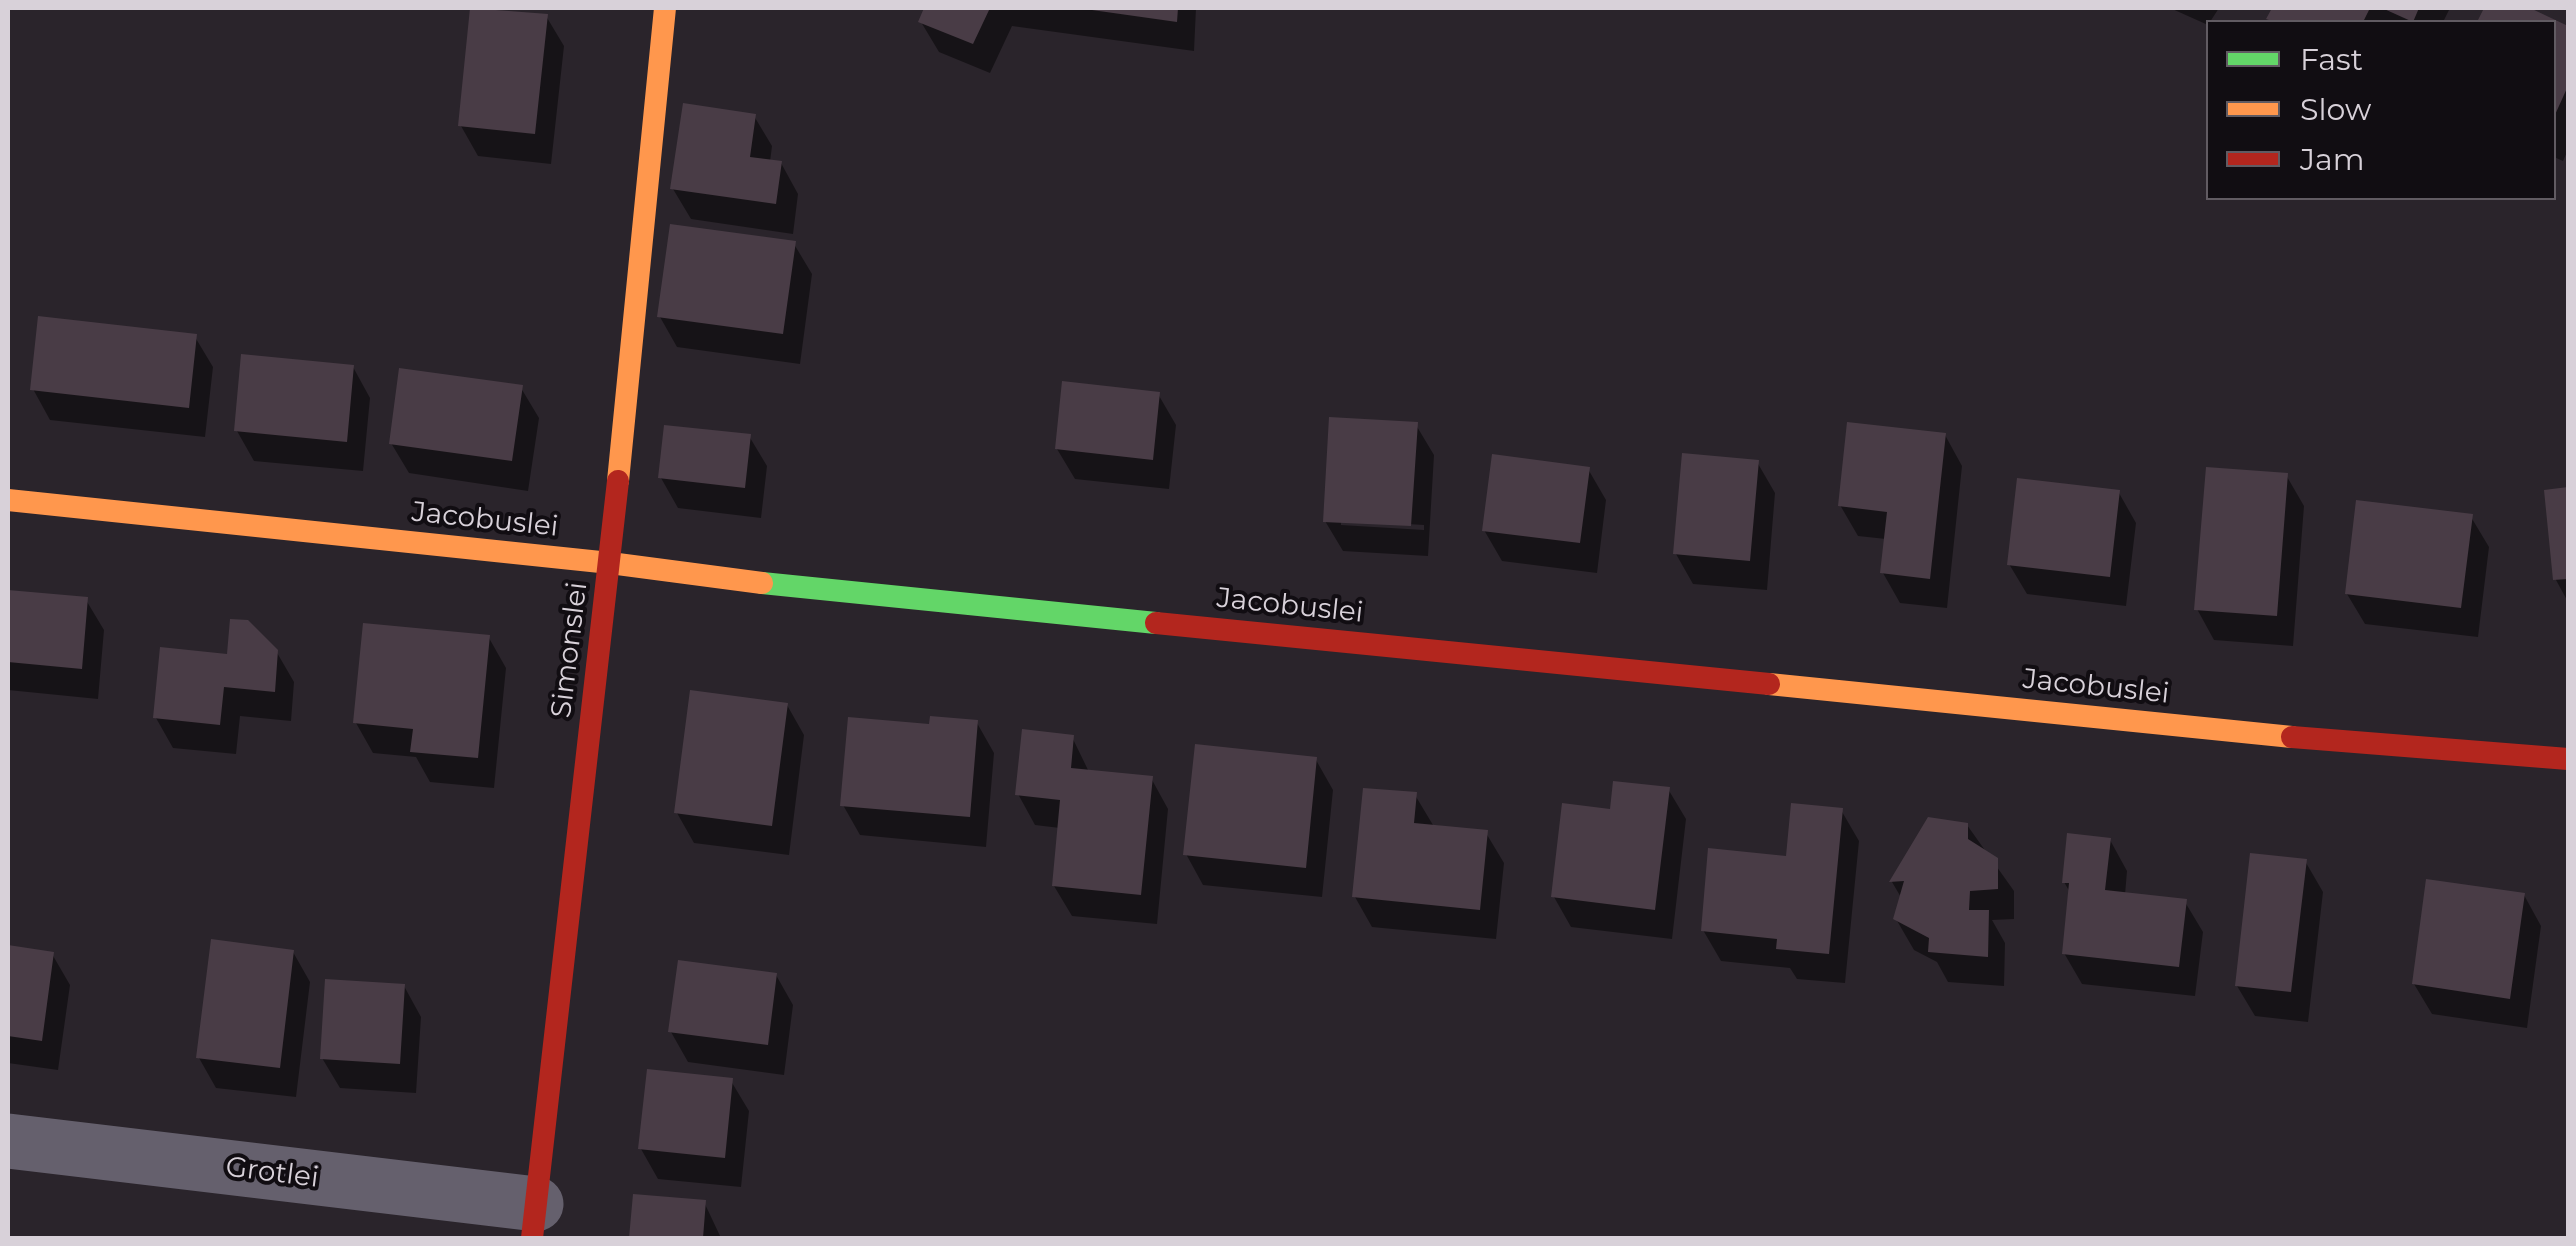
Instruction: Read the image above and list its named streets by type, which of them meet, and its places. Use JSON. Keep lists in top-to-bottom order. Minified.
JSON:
{"streets":{"street":["Jacobuslei","Simonslei","Grotlei"]},"crossings":[["Jacobuslei","Simonslei"],["Simonslei","Grotlei"]],"legend":["Fast","Slow","Jam"]}
